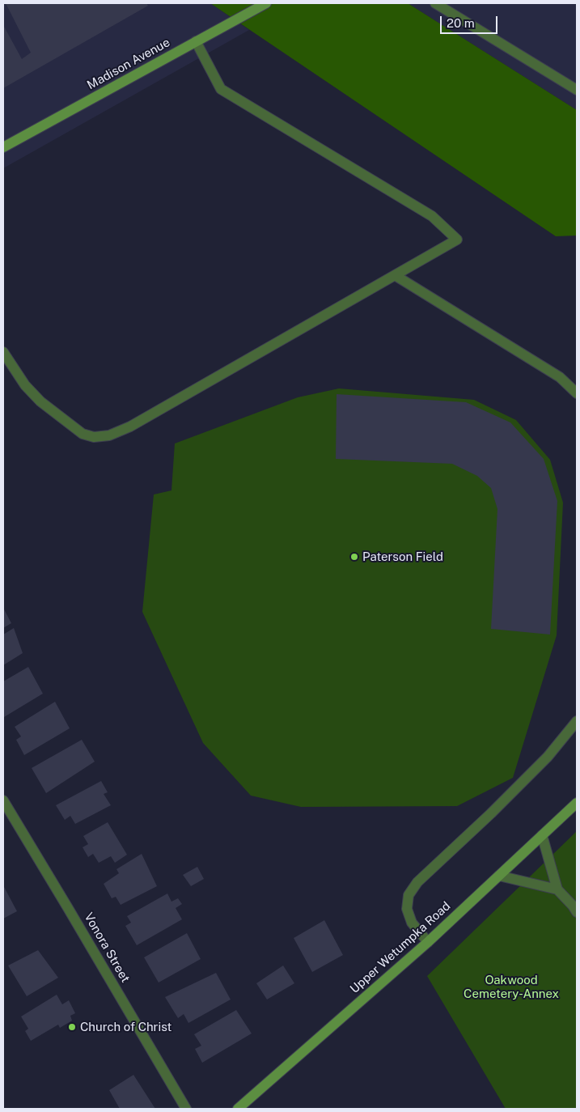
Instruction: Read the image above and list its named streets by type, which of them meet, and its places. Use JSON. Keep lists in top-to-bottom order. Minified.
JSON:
{"streets":{"main road":["Madison Avenue","Upper Wetumpka Road"],"street":["Vonora Street"]},"parks":["Oakwood Cemetery-Annex"],"places":["Paterson Field","Church of Christ"],"scale_bar":"20 m"}
